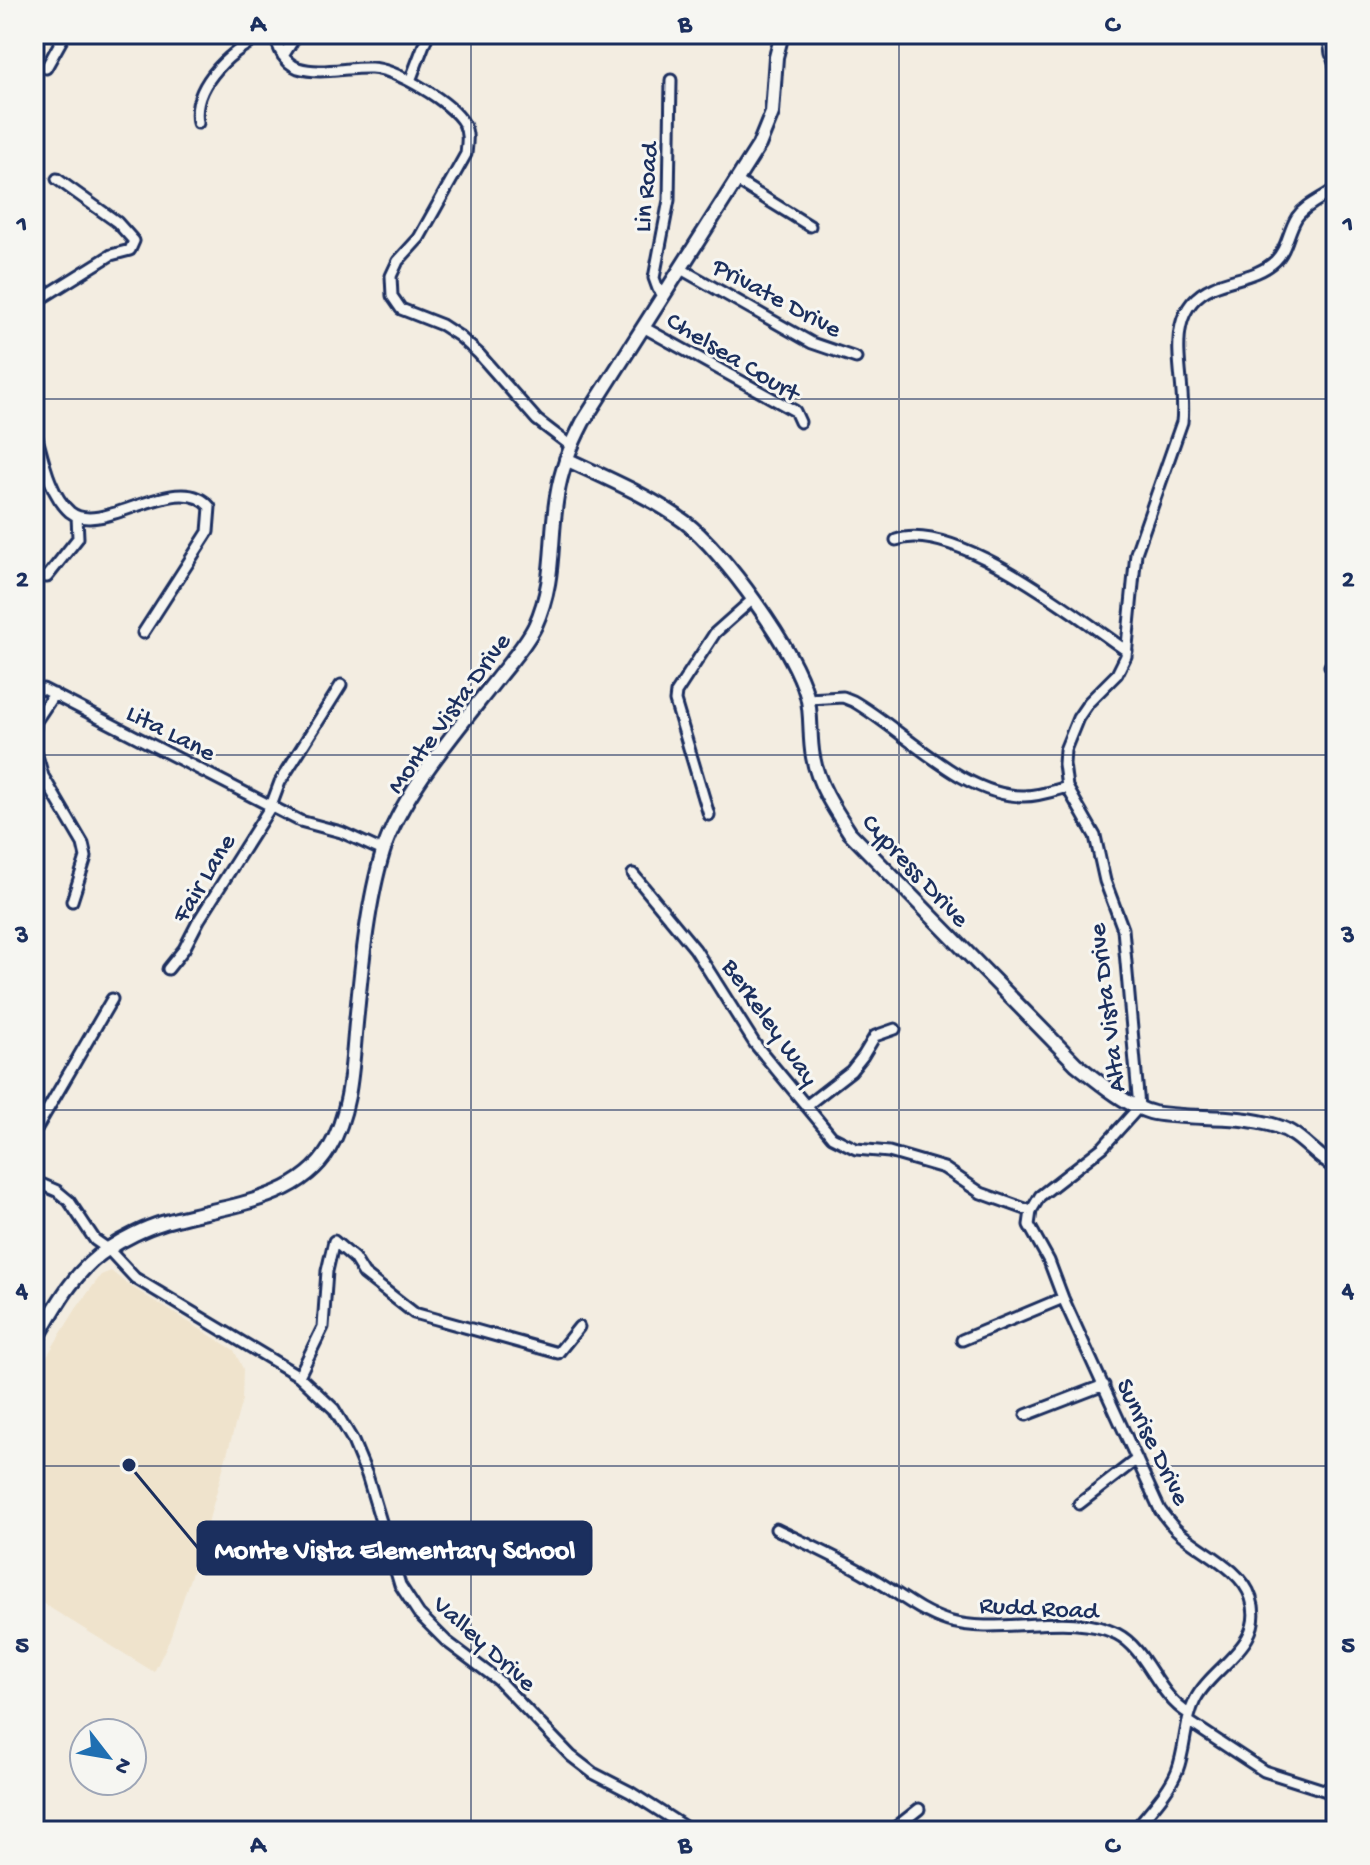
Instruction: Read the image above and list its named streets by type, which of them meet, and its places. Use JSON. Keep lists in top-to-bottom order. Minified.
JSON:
{"streets":{"main road":["Monte Vista Drive","Cypress Drive","Alta Vista Drive"],"street":["Lin Road","Private Drive","Chelsea Court","Lita Lane","Fair Lane","Berkeley Way","Sunrise Drive","Rudd Road","Valley Drive"]},"crossings":[["Lin Road","Monte Vista Drive"],["Private Drive","Monte Vista Drive"],["Chelsea Court","Monte Vista Drive"],["Monte Vista Drive","Lita Lane"],["Monte Vista Drive","Cypress Drive"],["Monte Vista Drive","Valley Drive"],["Lita Lane","Fair Lane"],["Cypress Drive","Alta Vista Drive"],["Berkeley Way","Sunrise Drive"],["Sunrise Drive","Rudd Road"]],"places":["Monte Vista Elementary School"],"north":"bottom right","grid":{"columns":["A","B","C"],"rows":["1","2","3","4","5"]}}
